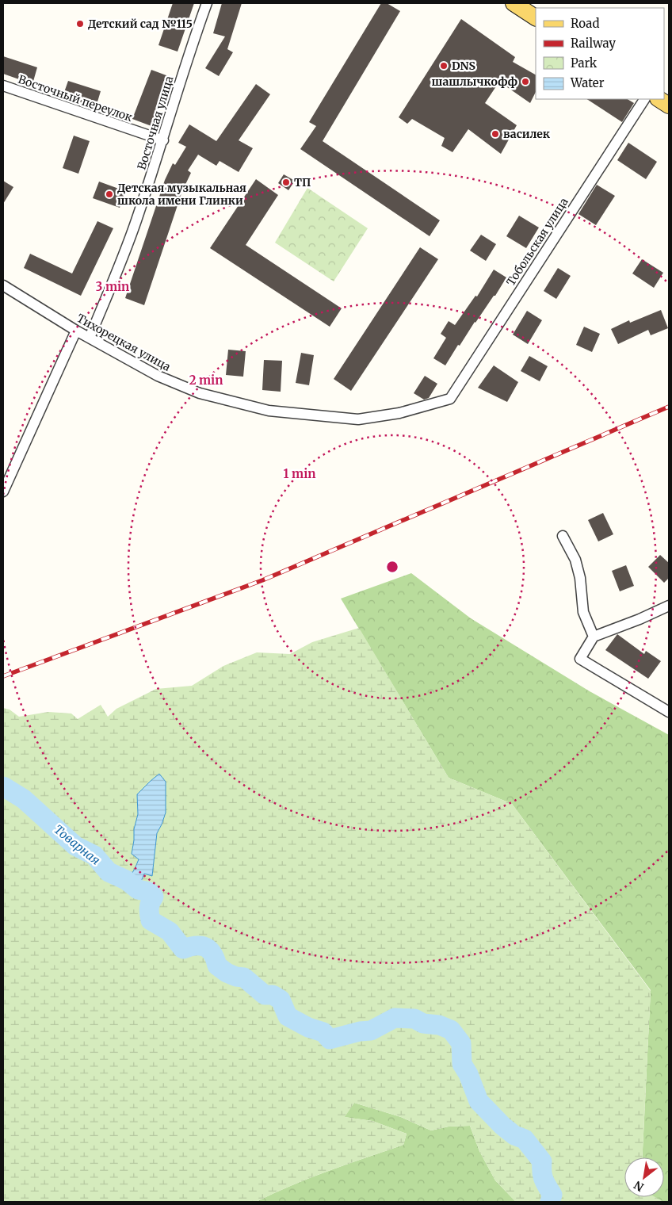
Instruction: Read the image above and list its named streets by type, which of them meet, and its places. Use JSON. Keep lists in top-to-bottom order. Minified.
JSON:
{"streets":{"street":["Восточный переулок","Восточная улица","Тобольская улица","Тихорецкая улица"]},"crossings":[["Восточный переулок","Восточная улица"],["Восточная улица","Тихорецкая улица"],["Тобольская улица","Тихорецкая улица"]],"water":["Товарная"],"places":["Детский сад №115","DNS","шашлычкофф","василек","ТП","Детская музыкальная школа имени Глинки"],"legend":["Road","Railway","Park","Water"],"north":"bottom left","rings":["3 min","2 min","1 min"]}
